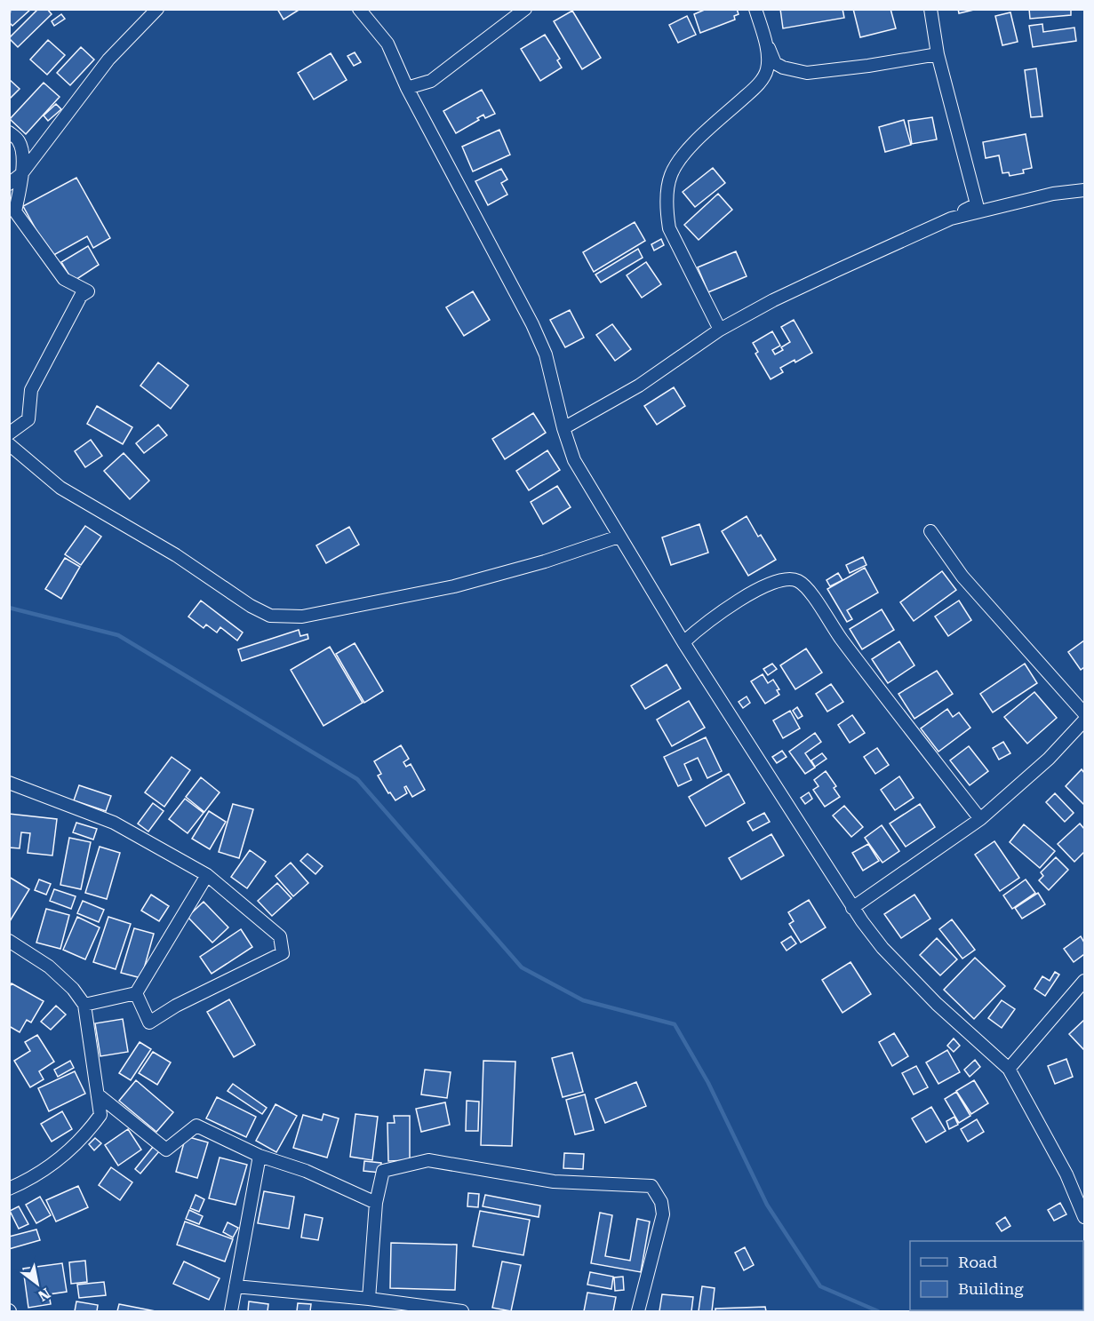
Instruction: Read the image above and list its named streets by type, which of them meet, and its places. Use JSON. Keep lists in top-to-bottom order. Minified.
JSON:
{"legend":["Road","Building"],"north":"bottom right"}
